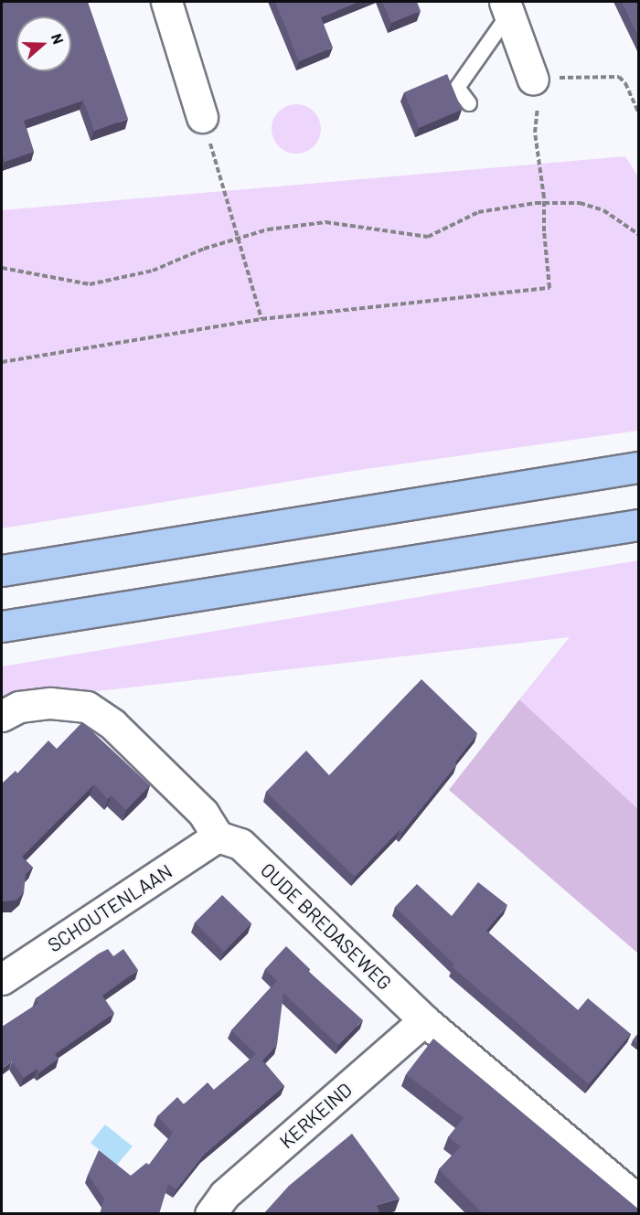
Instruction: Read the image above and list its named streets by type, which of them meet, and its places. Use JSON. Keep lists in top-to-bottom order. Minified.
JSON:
{"streets":{"street":["SCHOUTENLAAN","OUDE BREDASEWEG","KERKEIND"]},"crossings":[["SCHOUTENLAAN","OUDE BREDASEWEG"],["OUDE BREDASEWEG","KERKEIND"]],"north":"right"}
